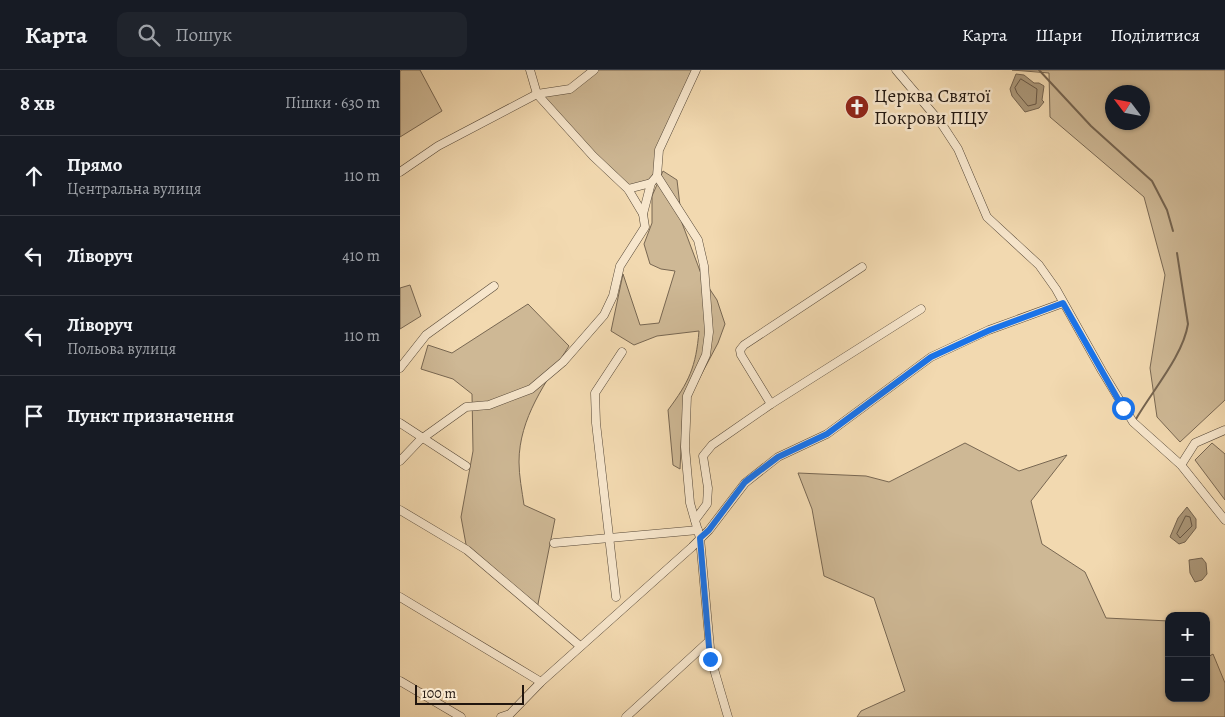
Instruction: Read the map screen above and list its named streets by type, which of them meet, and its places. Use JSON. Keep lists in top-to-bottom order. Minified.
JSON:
{"places":{"church":["Церква Святої Покрови ПЦУ"]},"scale_bar":"100 m","north":"top left","page":{"header":"Карта","search":"Пошук","nav":["Карта","Шари","Поділитися"],"heading":["8 хв","Пішки · 630 m"],"list":[["Прямо","Центральна вулиця","110 m"],["Ліворуч","410 m"],["Ліворуч","Польова вулиця","110 m"],"Пункт призначення"],"map_buttons":["+","−"],"scale":"100 m"}}
